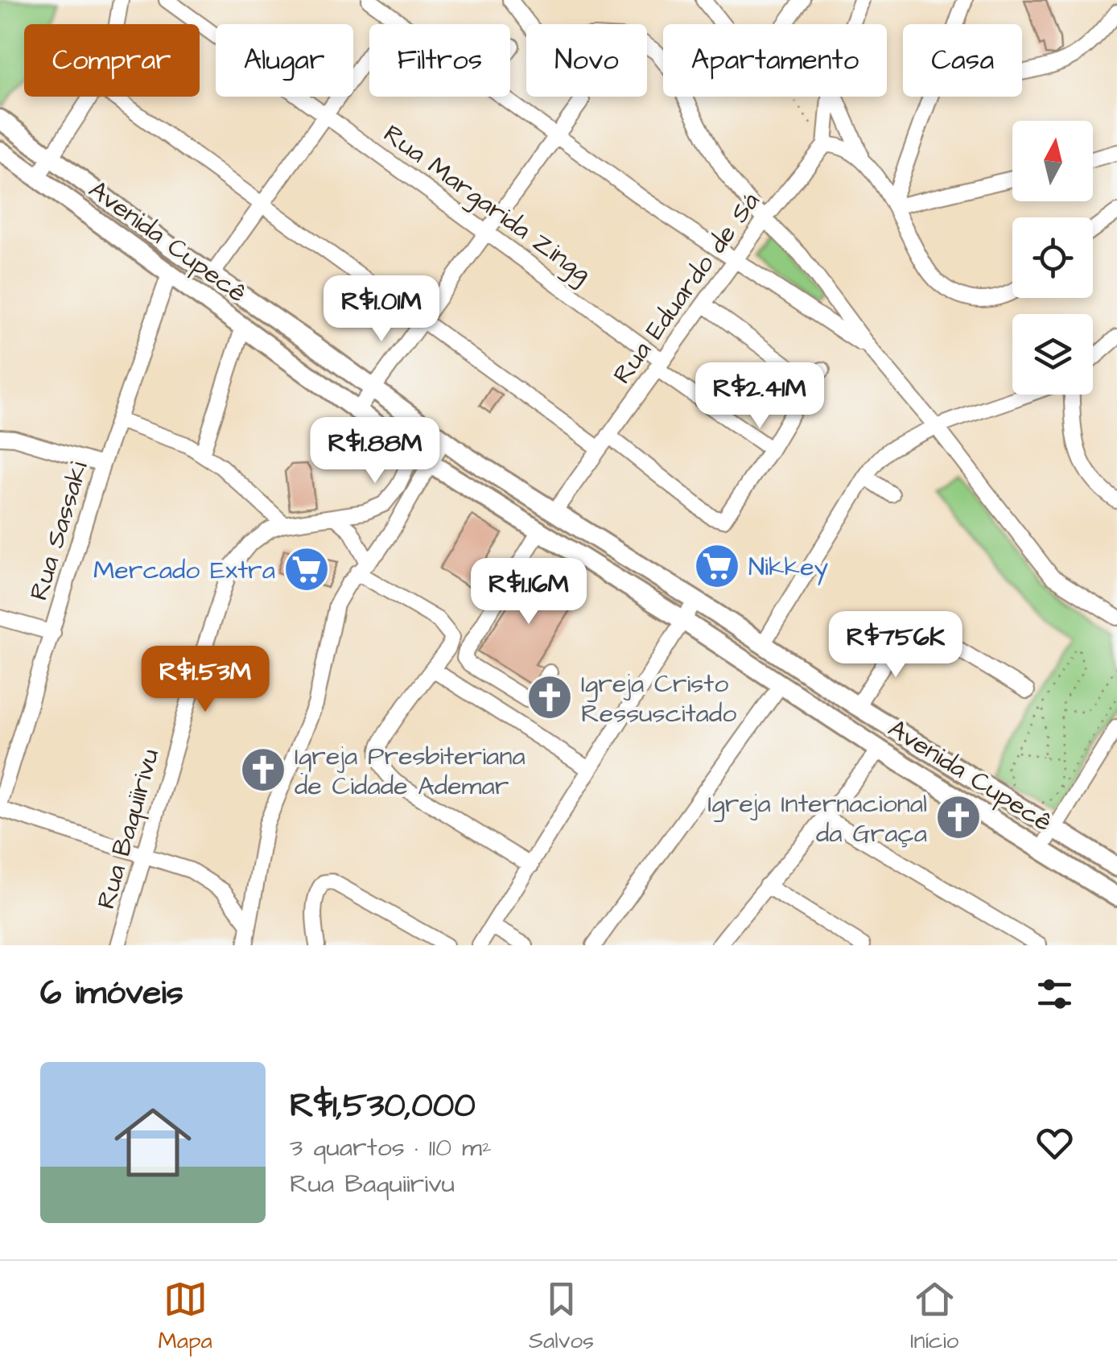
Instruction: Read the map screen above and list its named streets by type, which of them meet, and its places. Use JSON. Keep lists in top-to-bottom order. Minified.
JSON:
{"streets":{"main road":["Avenida Cupecê"],"street":["Rua Margarida Zingg","Rua Eduardo de Sá","Rua Sassaki","Rua Baquiirivu"]},"crossings":[["Rua Margarida Zingg","Rua Eduardo de Sá"],["Avenida Cupecê","Rua Eduardo de Sá"],["Avenida Cupecê","Rua Sassaki"]],"places":{"supermarket":["Nikkey","Mercado Extra"],"church":["Igreja Cristo Ressuscitado","Igreja Presbiteriana de Cidade Ademar","Igreja Internacional da Graça"]},"north":"top","page":{"chip":["Comprar","Alugar","Filtros","Novo","Apartamento","Casa"],"price":["R$1.01M","R$2.41M","R$1.88M","R$1.16M","R$756K","R$1.53M"],"heading":"6 imóveis","list":[{"name":"R$1,530,000","note":"3 quartos · 110 m² · Rua Baquiirivu"}],"tabs":["Mapa","Salvos","Início"]}}
